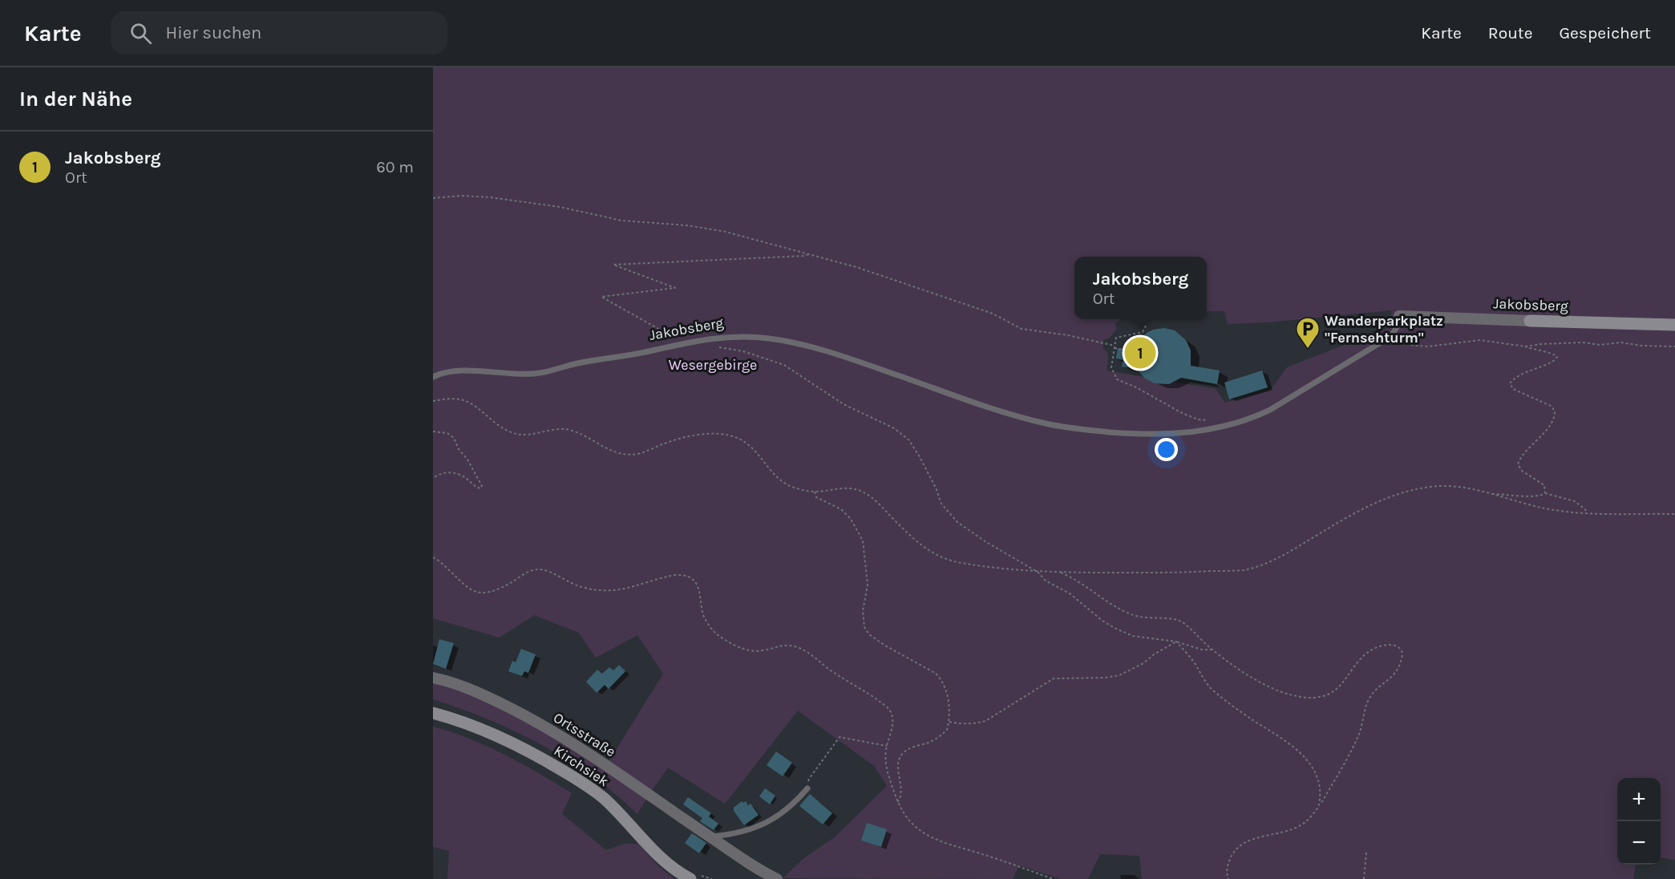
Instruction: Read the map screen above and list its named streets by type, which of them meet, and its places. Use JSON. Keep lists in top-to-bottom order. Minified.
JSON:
{"streets":{"main road":["Jakobsberg","Kirchsiek"],"street":["Ortsstraße"]},"parks":["Wesergebirge"],"places":{"parking":["Wanderparkplatz \"Fernsehturm\""]},"page":{"header":"Karte","search":"Hier suchen","nav":["Karte","Route","Gespeichert"],"heading":"In der Nähe","list":[{"mark":"1","name":"Jakobsberg","note":"Ort","value":"60 m"}],"popup":["Jakobsberg","Ort"],"pins":"1","map_buttons":["+","−"]}}
